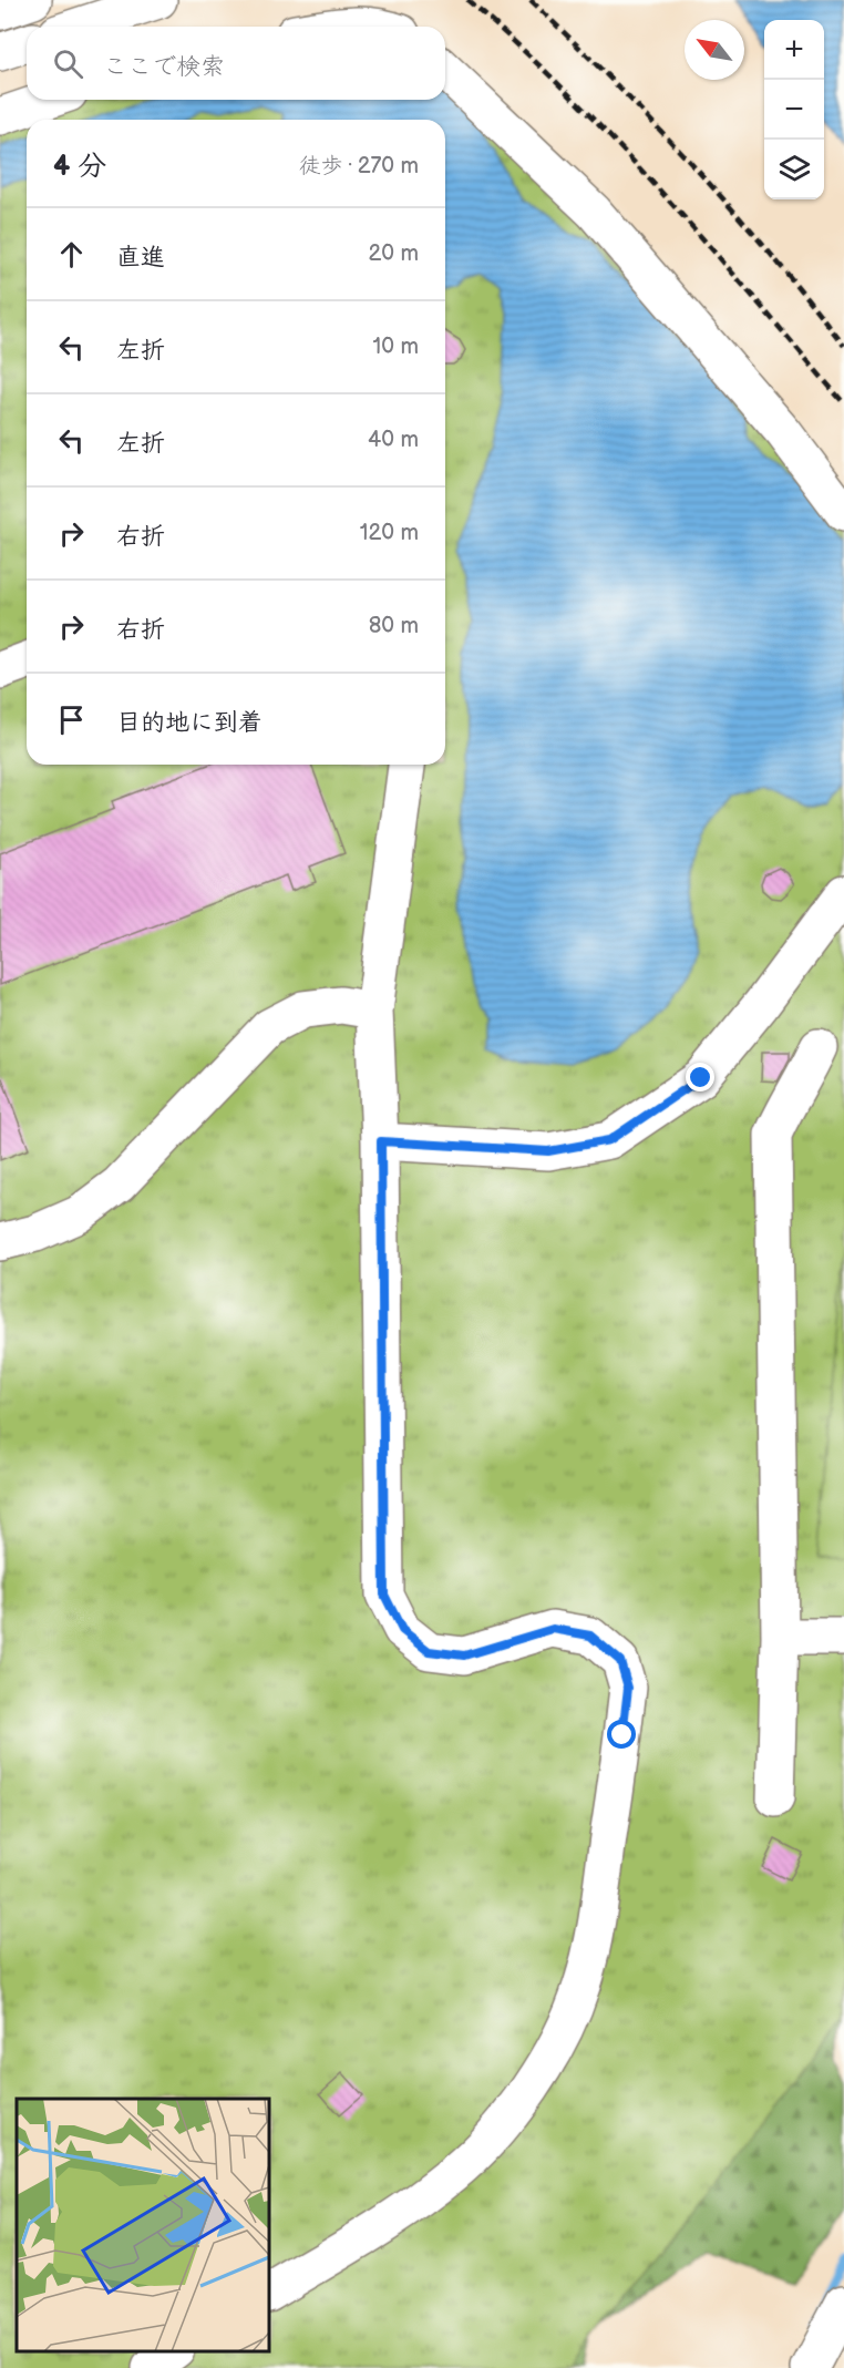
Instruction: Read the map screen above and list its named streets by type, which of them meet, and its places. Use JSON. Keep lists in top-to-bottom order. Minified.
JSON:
{"north":"top left","page":{"map_buttons":["+","−"],"search":"ここで検索","heading":["4 分","徒歩 · 270 m"],"list":[["直進","20 m"],["左折","10 m"],["左折","40 m"],["右折","120 m"],["右折","80 m"],"目的地に到着"]}}
